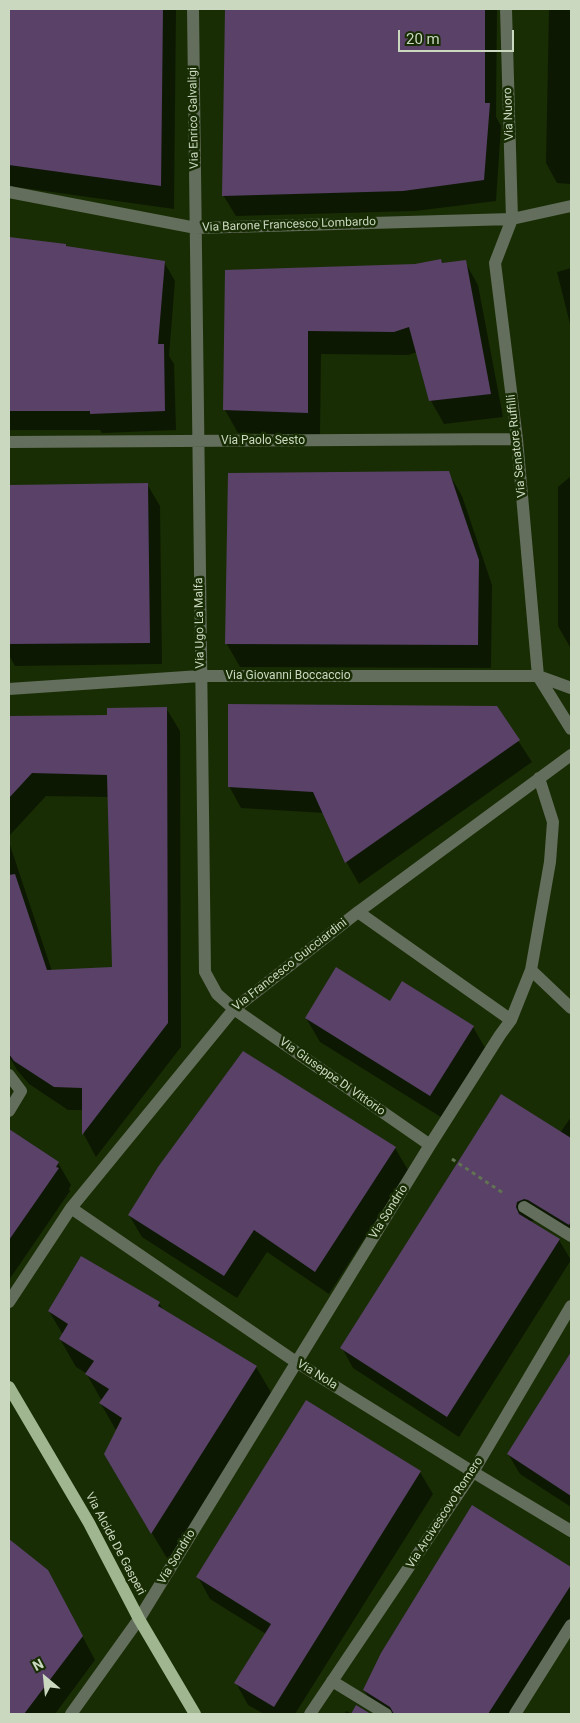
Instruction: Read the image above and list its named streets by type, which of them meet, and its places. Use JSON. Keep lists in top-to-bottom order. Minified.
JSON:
{"streets":{"main road":["Via Alcide De Gasperi"],"street":["Via Nuoro","Via Enrico Galvaligi","Via Barone Francesco Lombardo","Via Paolo Sesto","Via Senatore Ruffilli","Via Ugo La Malfa","Via Giovanni Boccaccio","Via Francesco Guicciardini","Via Giuseppe Di Vittorio","Via Sondrio","Via Nola","Via Arcivescovo Romero"]},"crossings":[["Via Nuoro","Via Barone Francesco Lombardo"],["Via Nuoro","Via Senatore Ruffilli"],["Via Enrico Galvaligi","Via Barone Francesco Lombardo"],["Via Enrico Galvaligi","Via Ugo La Malfa"],["Via Barone Francesco Lombardo","Via Senatore Ruffilli"],["Via Barone Francesco Lombardo","Via Ugo La Malfa"],["Via Paolo Sesto","Via Senatore Ruffilli"],["Via Paolo Sesto","Via Ugo La Malfa"],["Via Senatore Ruffilli","Via Giovanni Boccaccio"],["Via Ugo La Malfa","Via Giovanni Boccaccio"],["Via Ugo La Malfa","Via Francesco Guicciardini"],["Via Ugo La Malfa","Via Giuseppe Di Vittorio"],["Via Francesco Guicciardini","Via Giuseppe Di Vittorio"],["Via Francesco Guicciardini","Via Sondrio"],["Via Francesco Guicciardini","Via Nola"],["Via Giuseppe Di Vittorio","Via Sondrio"],["Via Sondrio","Via Nola"],["Via Sondrio","Via Alcide De Gasperi"],["Via Nola","Via Arcivescovo Romero"]],"scale_bar":"20 m","north":"top left"}
